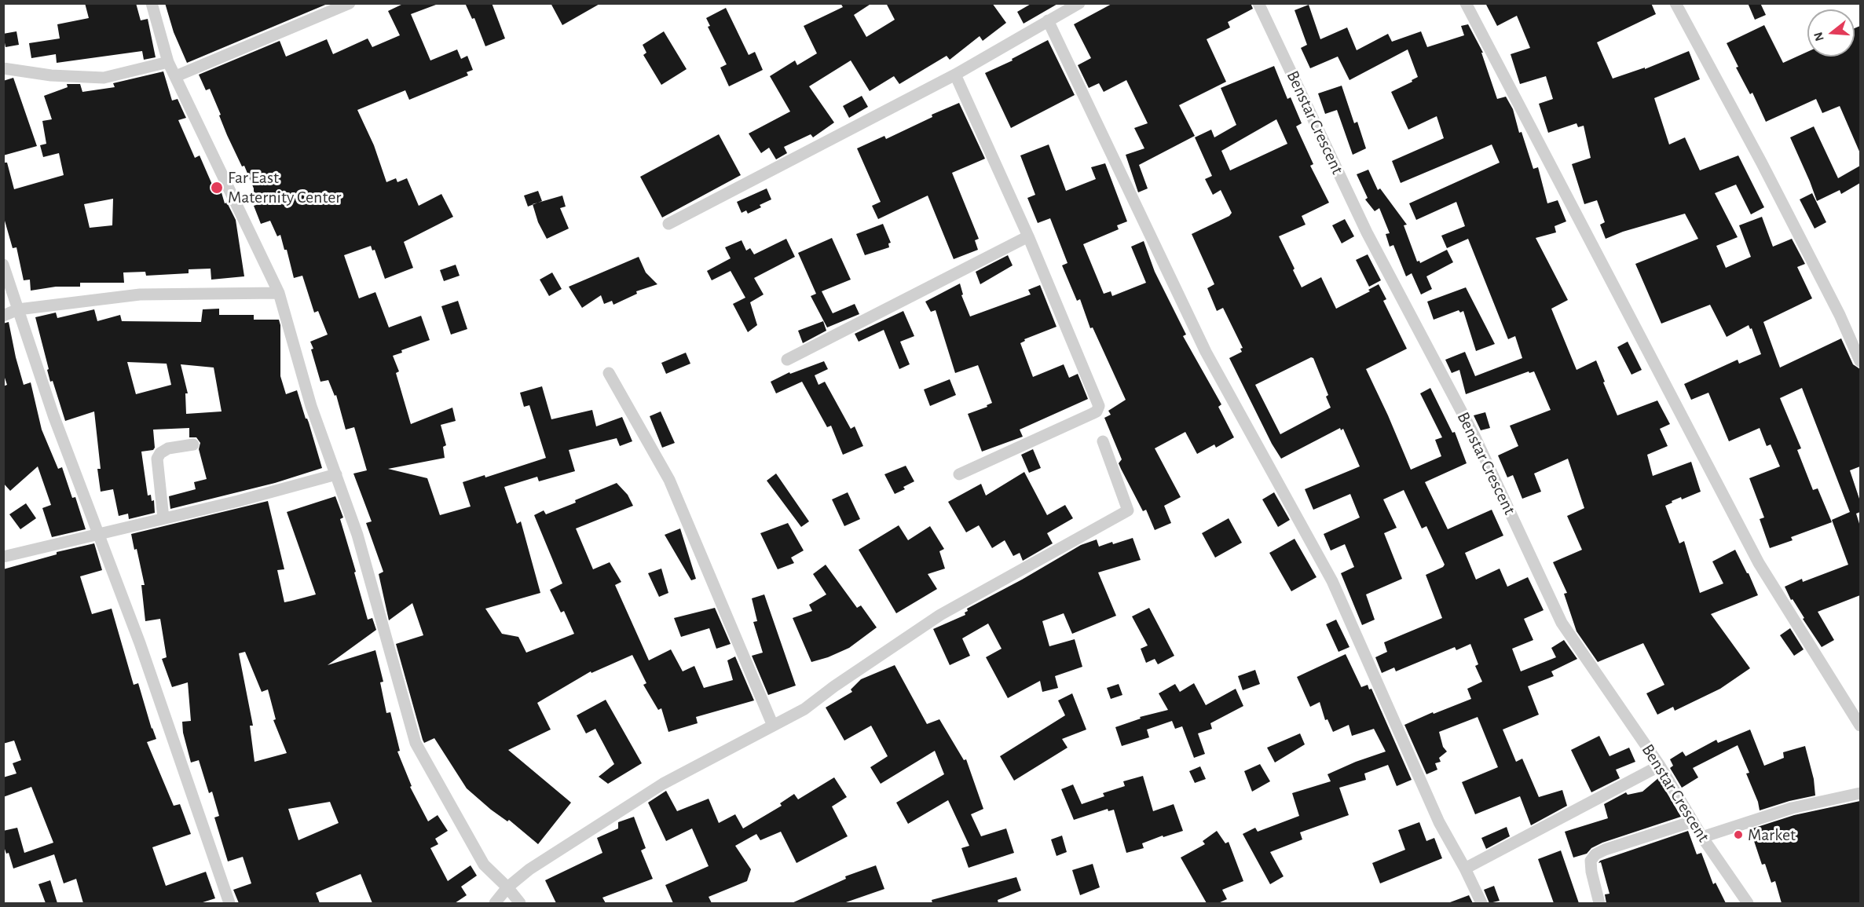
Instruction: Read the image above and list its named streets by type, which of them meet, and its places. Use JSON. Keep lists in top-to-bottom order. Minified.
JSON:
{"streets":{"street":["Benstar Crescent"]},"places":["Far East Maternity Center","Market"],"north":"left"}
